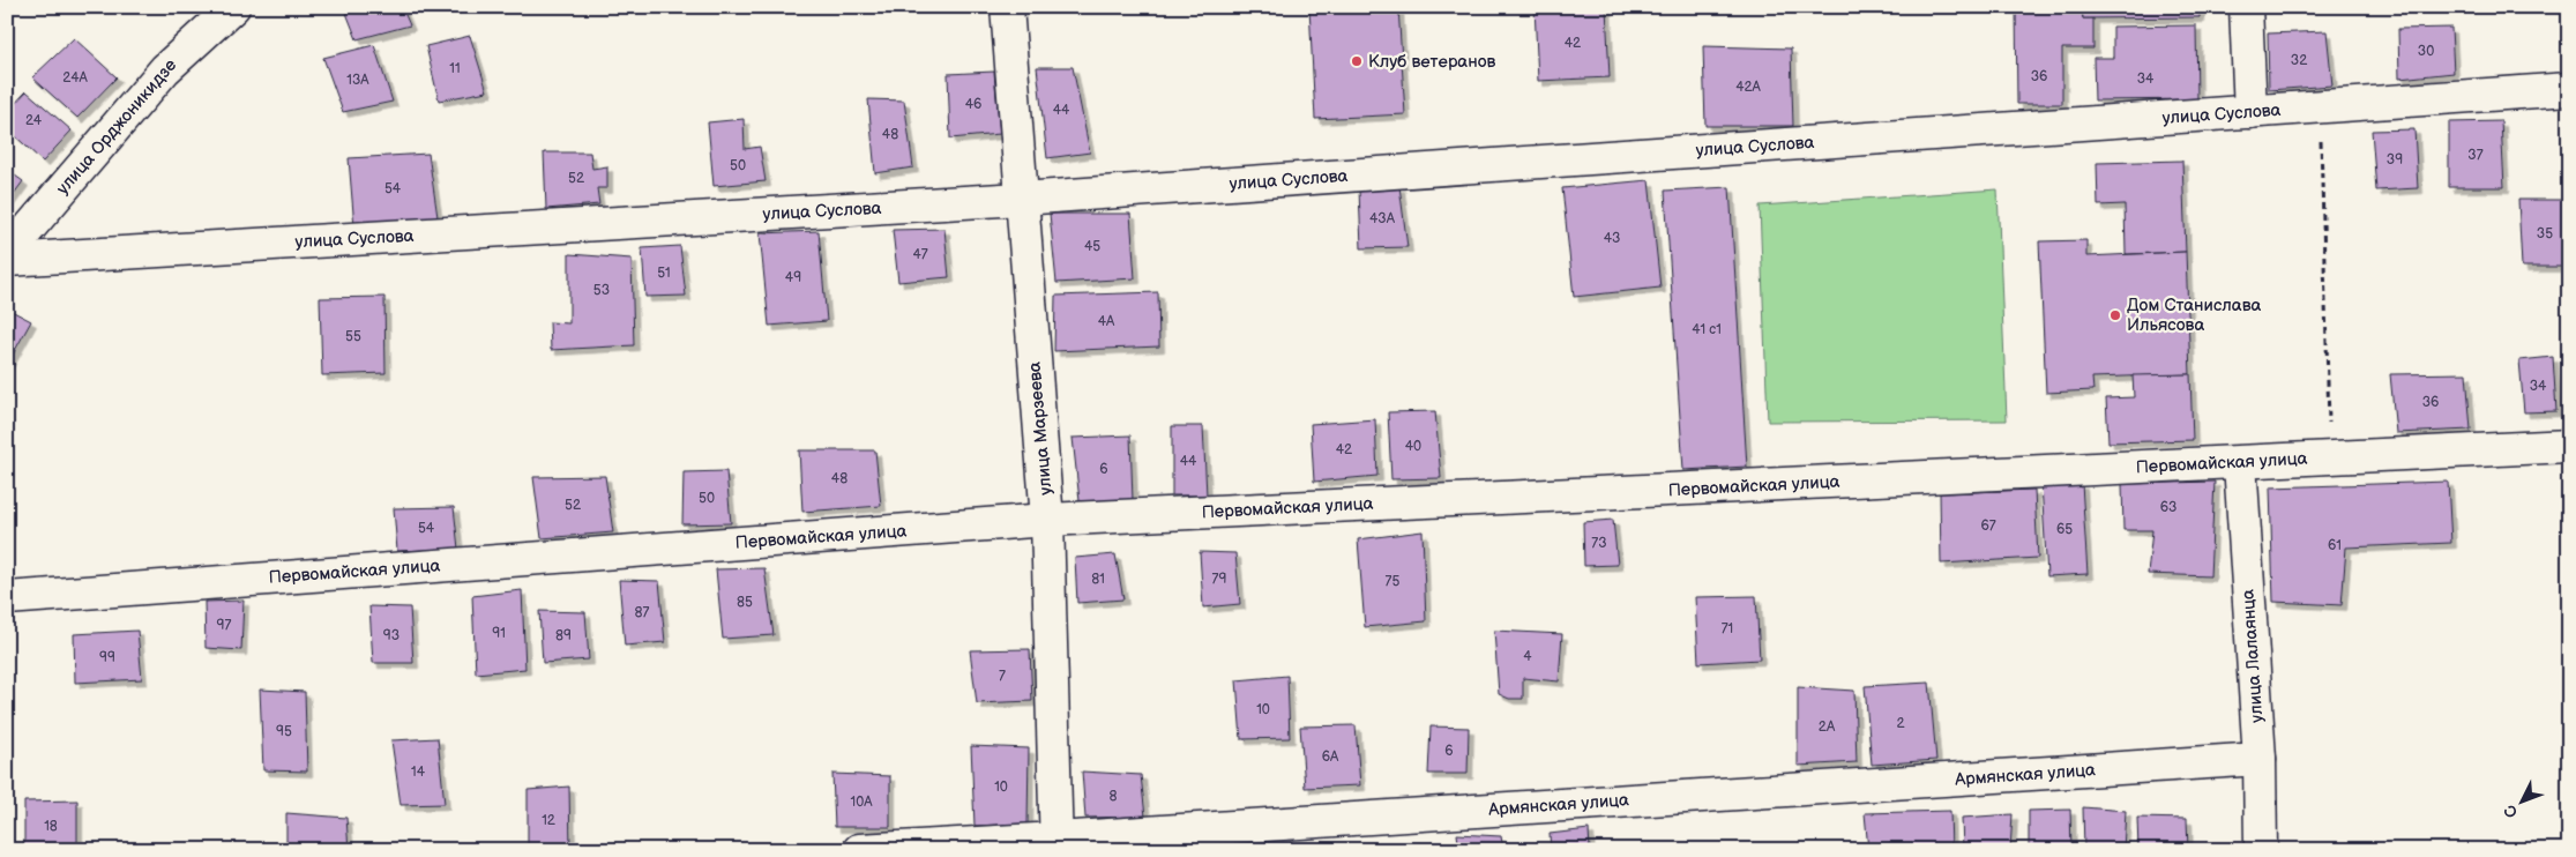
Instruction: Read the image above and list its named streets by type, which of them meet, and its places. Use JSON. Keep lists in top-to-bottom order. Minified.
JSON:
{"streets":{"street":["улица Суслова","улица Орджоникидзе","улица Марзеева","Первомайская улица","улица Лалаянца","Армянская улица"]},"crossings":[["улица Суслова","улица Марзеева"],["улица Марзеева","Первомайская улица"],["улица Марзеева","Армянская улица"],["Первомайская улица","улица Лалаянца"],["улица Лалаянца","Армянская улица"]],"places":["Клуб ветеранов","Дом Станислава Ильясова"],"house_numbers":["42","30","32","11","36","24А","34","13А","42А","46","44","24","48","37","39","50","52","54","43А","35","43","45","47","51","49","53","4А","41 с1","55","34","36","40","42","44","6","48","50","52","63","67","54","65","73","61","81","79","75","85","87","97","71","91","93","89","4","99","7","10","2","2А","95","6","6А","14","10","8","10А","12","18"],"north":"bottom left"}
